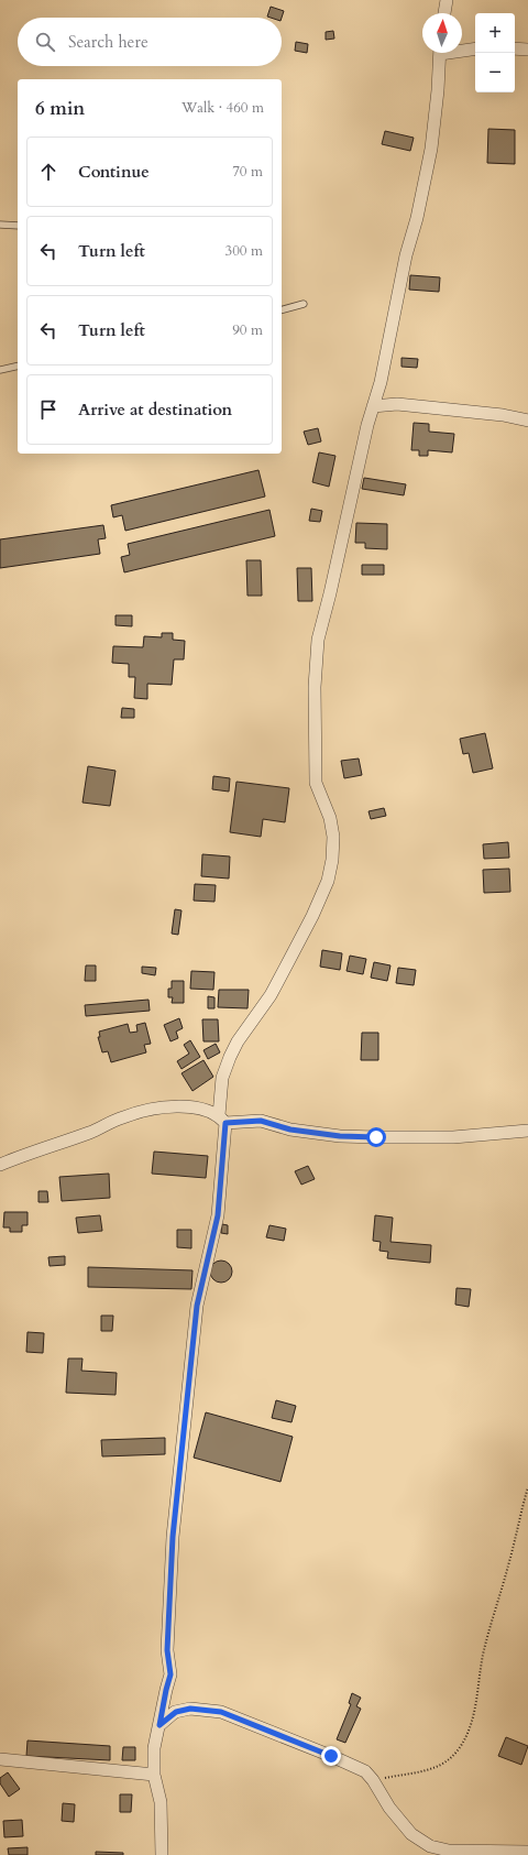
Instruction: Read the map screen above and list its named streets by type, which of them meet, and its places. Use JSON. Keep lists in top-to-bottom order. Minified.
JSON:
{"north":"top","page":{"map_buttons":["+","−"],"search":"Search here","heading":["6 min","Walk · 460 m"],"list":[["Continue","70 m"],["Turn left","300 m"],["Turn left","90 m"],"Arrive at destination"]}}
